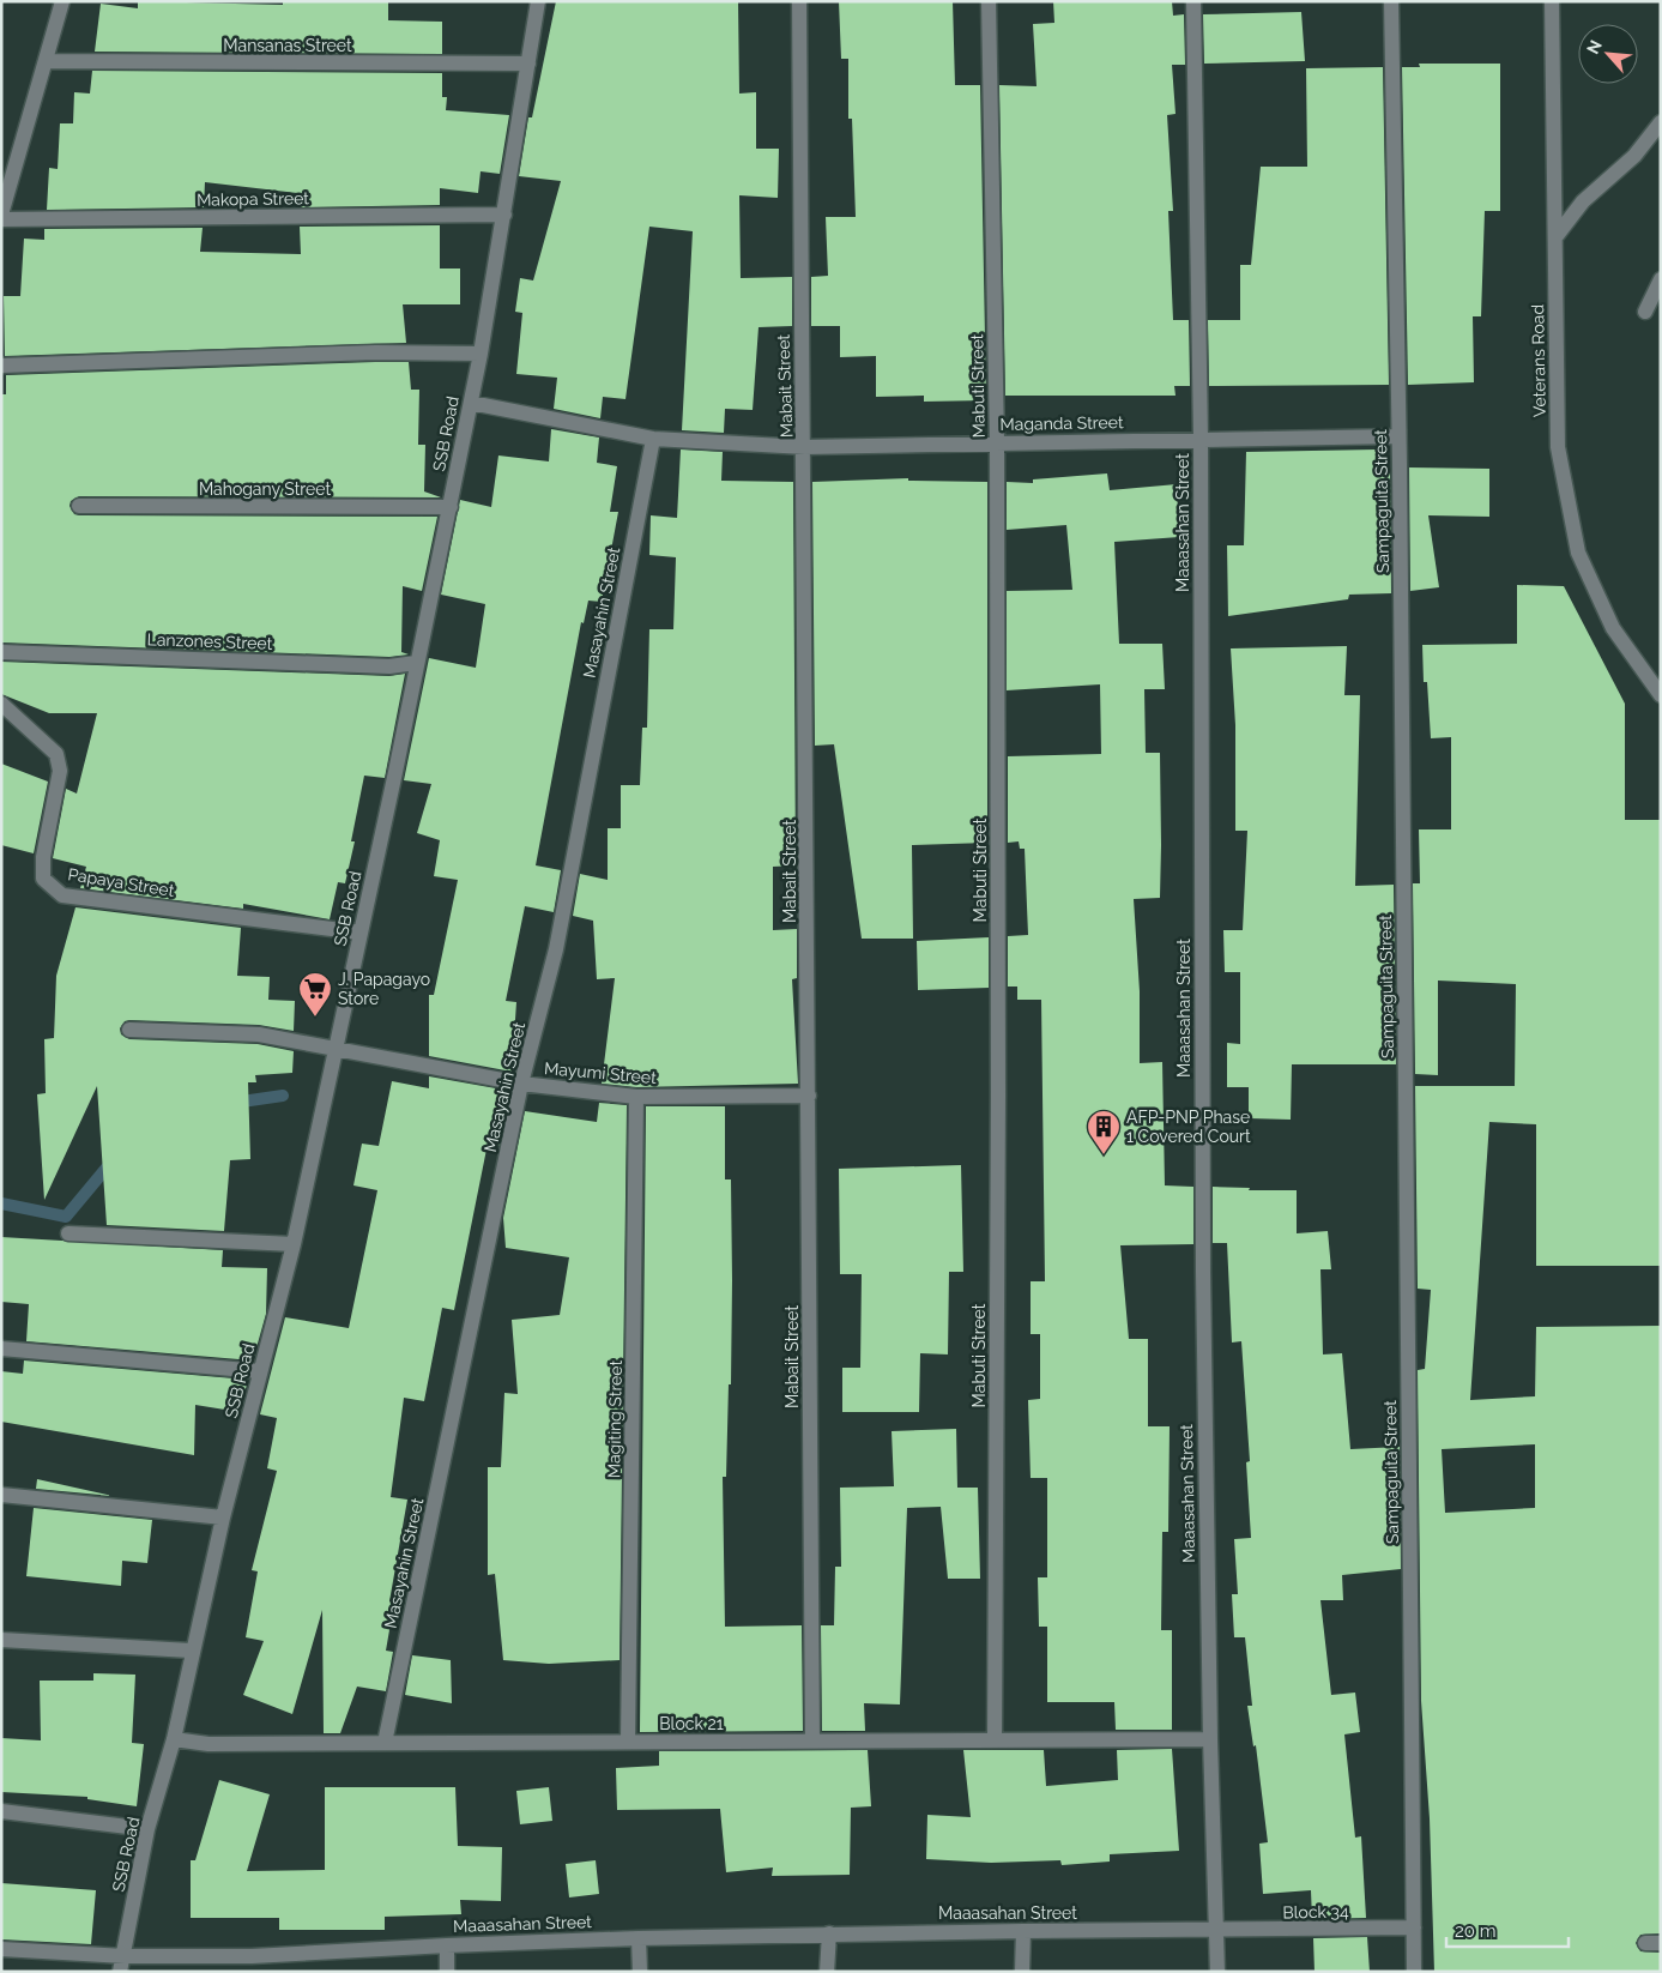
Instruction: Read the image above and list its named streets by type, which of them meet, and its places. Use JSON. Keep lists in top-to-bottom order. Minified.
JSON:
{"streets":{"street":["Mansanas Street","Makopa Street","Veterans Road","Mabait Street","Mabuti Street","Maganda Street","SSB Road","Mahogany Street","Sampaguita Street","Maaasahan Street","Masayahin Street","Lanzones Street","Papaya Street","Mayumi Street","Magiting Street","Block 21","Block 34"]},"crossings":[["Mansanas Street","SSB Road"],["Makopa Street","SSB Road"],["Mabait Street","Maganda Street"],["Mabait Street","Mayumi Street"],["Mabait Street","Block 21"],["Mabuti Street","Maganda Street"],["Mabuti Street","Block 21"],["Maganda Street","SSB Road"],["Maganda Street","Sampaguita Street"],["Maganda Street","Maaasahan Street"],["Maganda Street","Masayahin Street"],["SSB Road","Mahogany Street"],["SSB Road","Maaasahan Street"],["SSB Road","Lanzones Street"],["SSB Road","Papaya Street"],["SSB Road","Mayumi Street"],["SSB Road","Block 21"],["Sampaguita Street","Block 34"],["Maaasahan Street","Block 21"],["Maaasahan Street","Block 34"],["Masayahin Street","Mayumi Street"],["Masayahin Street","Block 21"],["Mayumi Street","Magiting Street"],["Magiting Street","Block 21"]],"places":{"supermarket":["J. Papagayo Store"],"building":["AFP-PNP Phase 1 Covered Court"]},"scale_bar":"20 m","north":"top left"}
